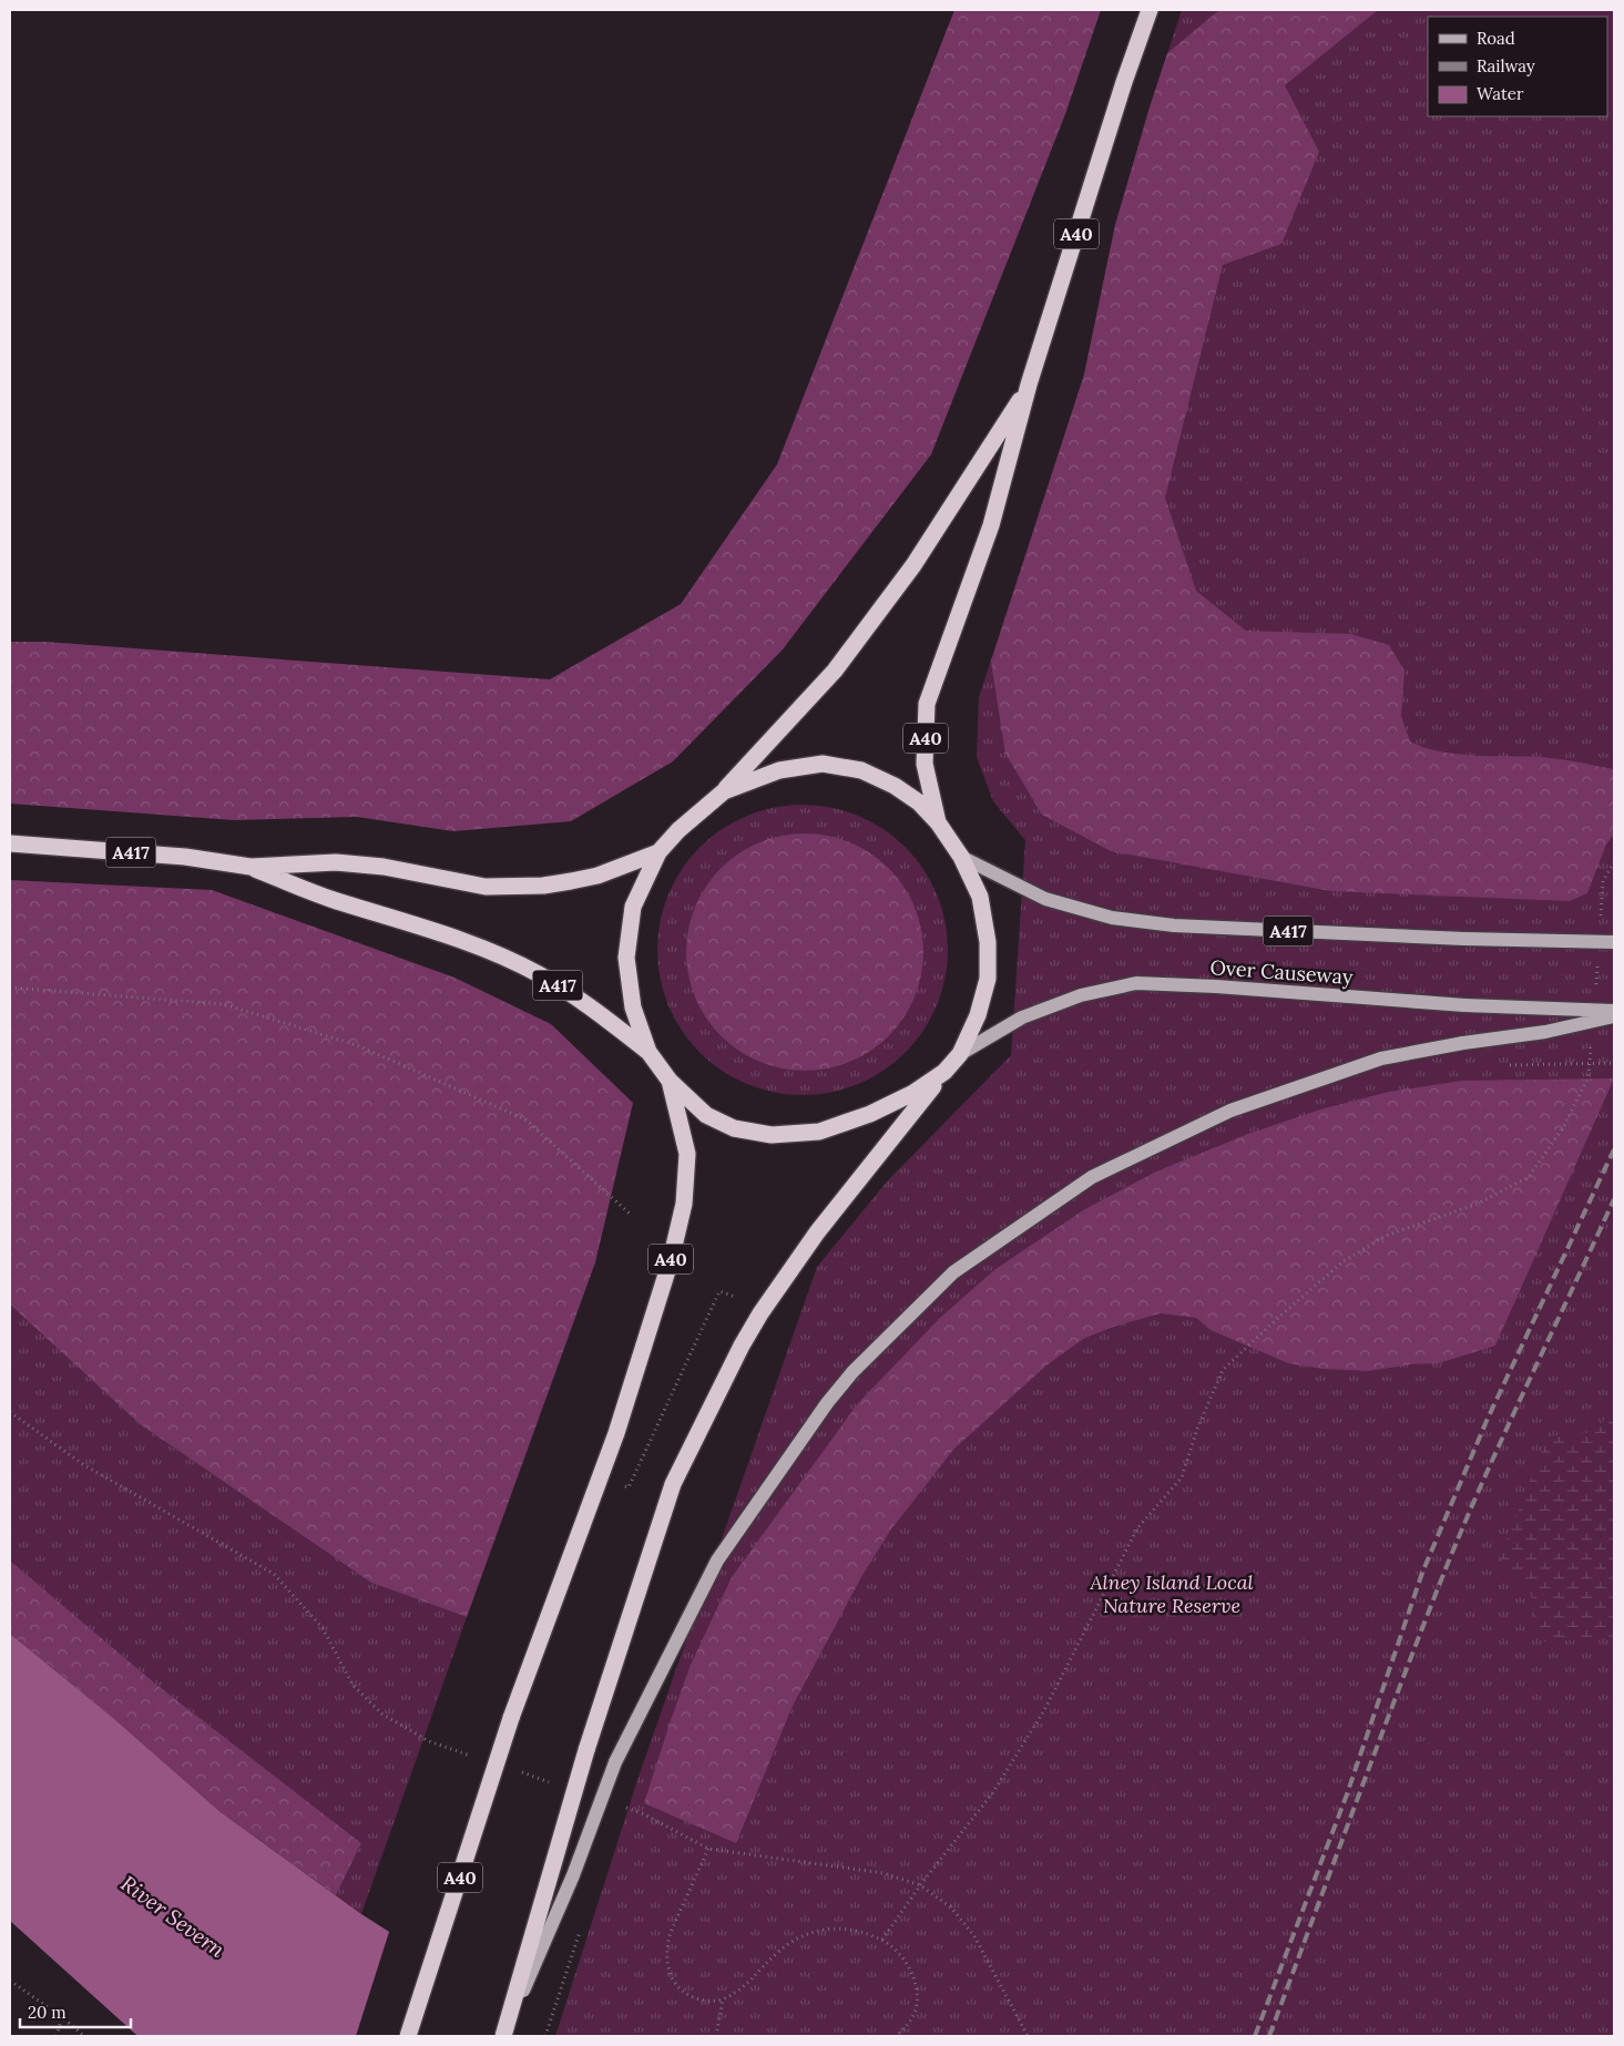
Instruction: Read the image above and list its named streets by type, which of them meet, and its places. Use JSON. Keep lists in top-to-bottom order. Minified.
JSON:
{"streets":{"highway":["A40","A417"],"main road":["Over Causeway"]},"crossings":[["A40","A417"],["A40","Over Causeway"]],"water":["River Severn"],"parks":["Alney Island Local Nature Reserve"],"legend":["Road","Railway","Water"],"scale_bar":"20 m"}
